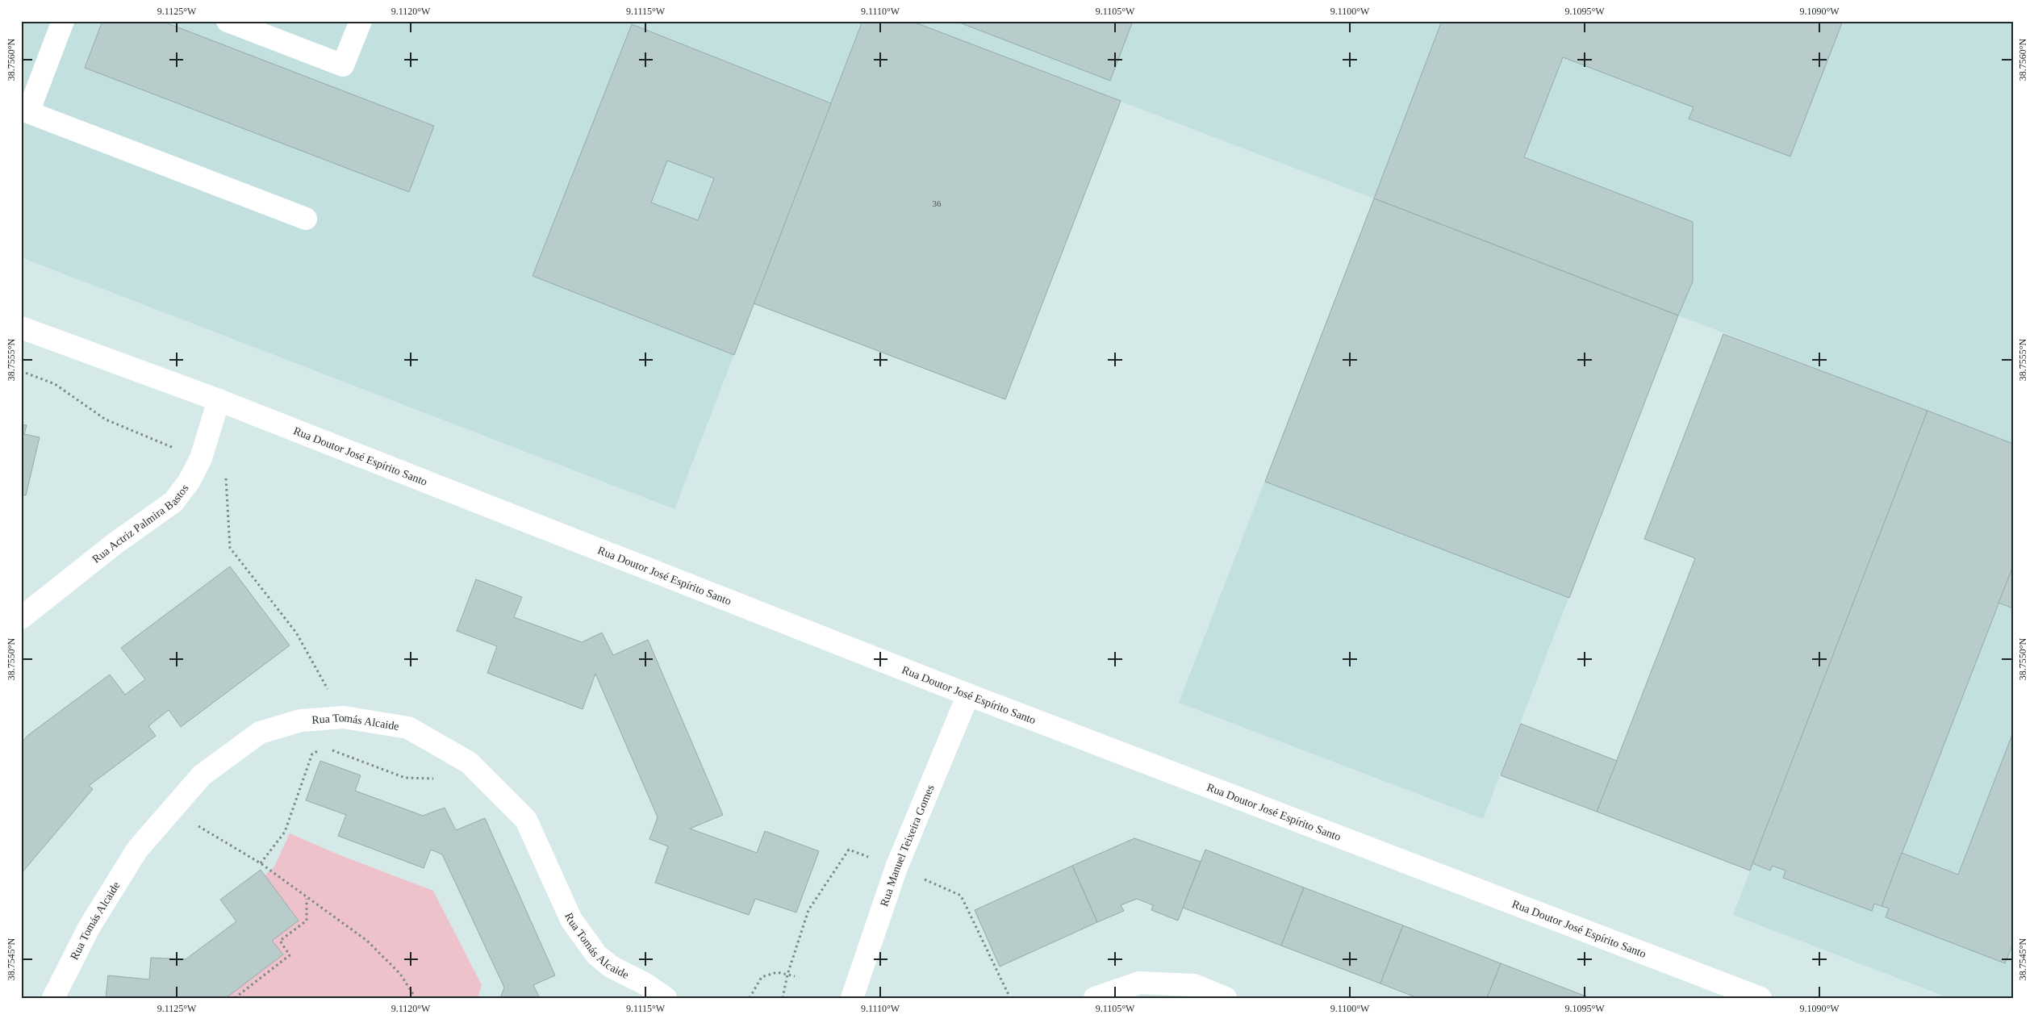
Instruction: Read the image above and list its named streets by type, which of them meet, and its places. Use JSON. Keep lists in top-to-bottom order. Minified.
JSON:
{"streets":{"street":["Rua Doutor José Espírito Santo","Rua Actriz Palmira Bastos","Rua Tomás Alcaide","Rua Manuel Teixeira Gomes"]},"crossings":[["Rua Doutor José Espírito Santo","Rua Actriz Palmira Bastos"],["Rua Doutor José Espírito Santo","Rua Manuel Teixeira Gomes"]],"house_numbers":["36"],"coordinates":["9.1125°W","9.1120°W","9.1115°W","9.1110°W","9.1105°W","9.1100°W","9.1095°W","9.1090°W","38.7560°N","38.7555°N","38.7550°N","38.7545°N"]}
